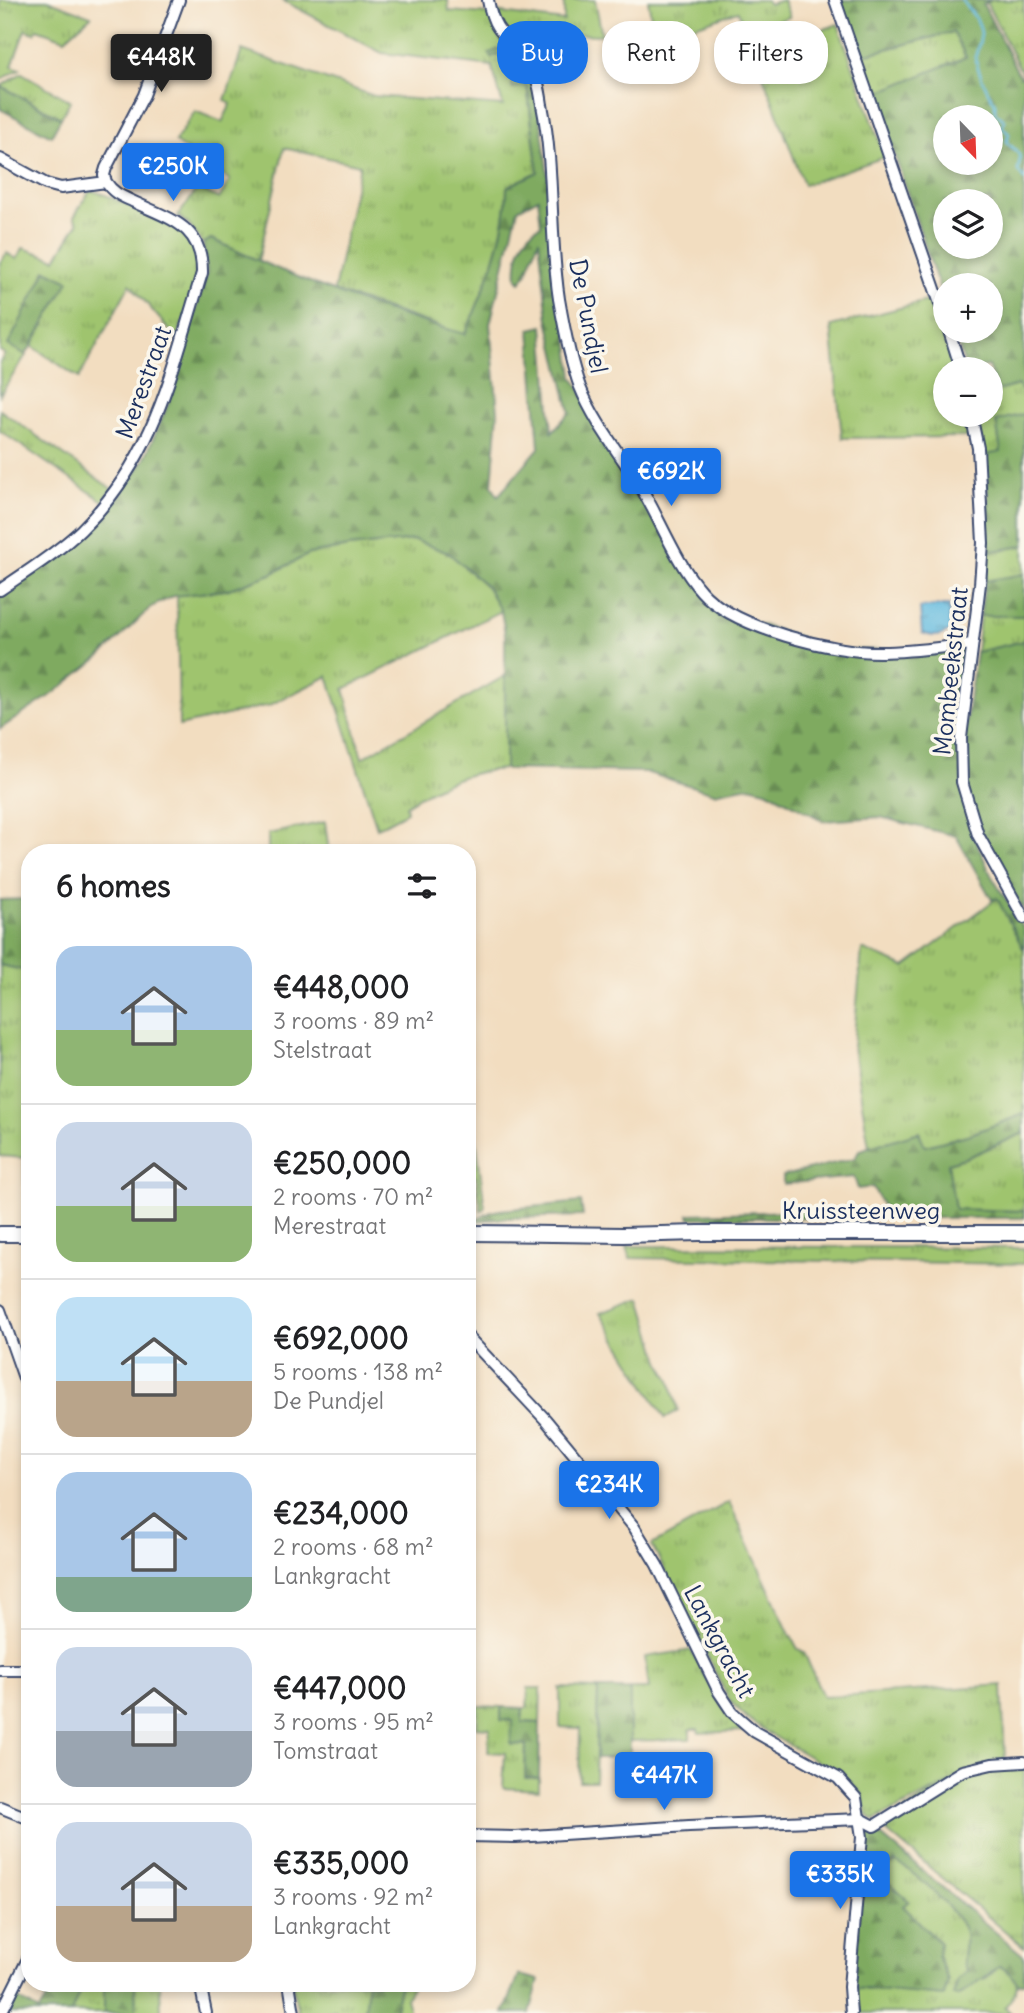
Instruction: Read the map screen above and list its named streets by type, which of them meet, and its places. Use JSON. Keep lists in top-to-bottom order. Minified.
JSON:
{"streets":{"main road":["Kruissteenweg"],"street":["De Pundjel","Merestraat","Mombeekstraat","Lankgracht"]},"crossings":[["De Pundjel","Mombeekstraat"]],"north":"bottom right","page":{"chip":["Buy","Rent","Filters"],"price":["€448K","€250K","€692K","€234K","€447K","€335K"],"map_buttons":["+","−"],"heading":"6 homes","list":[{"name":"€448,000","note":"3 rooms · 89 m² · Stelstraat"},{"name":"€250,000","note":"2 rooms · 70 m² · Merestraat"},{"name":"€692,000","note":"5 rooms · 138 m² · De Pundjel"},{"name":"€234,000","note":"2 rooms · 68 m² · Lankgracht"},{"name":"€447,000","note":"3 rooms · 95 m² · Tomstraat"},{"name":"€335,000","note":"3 rooms · 92 m² · Lankgracht"}]}}
